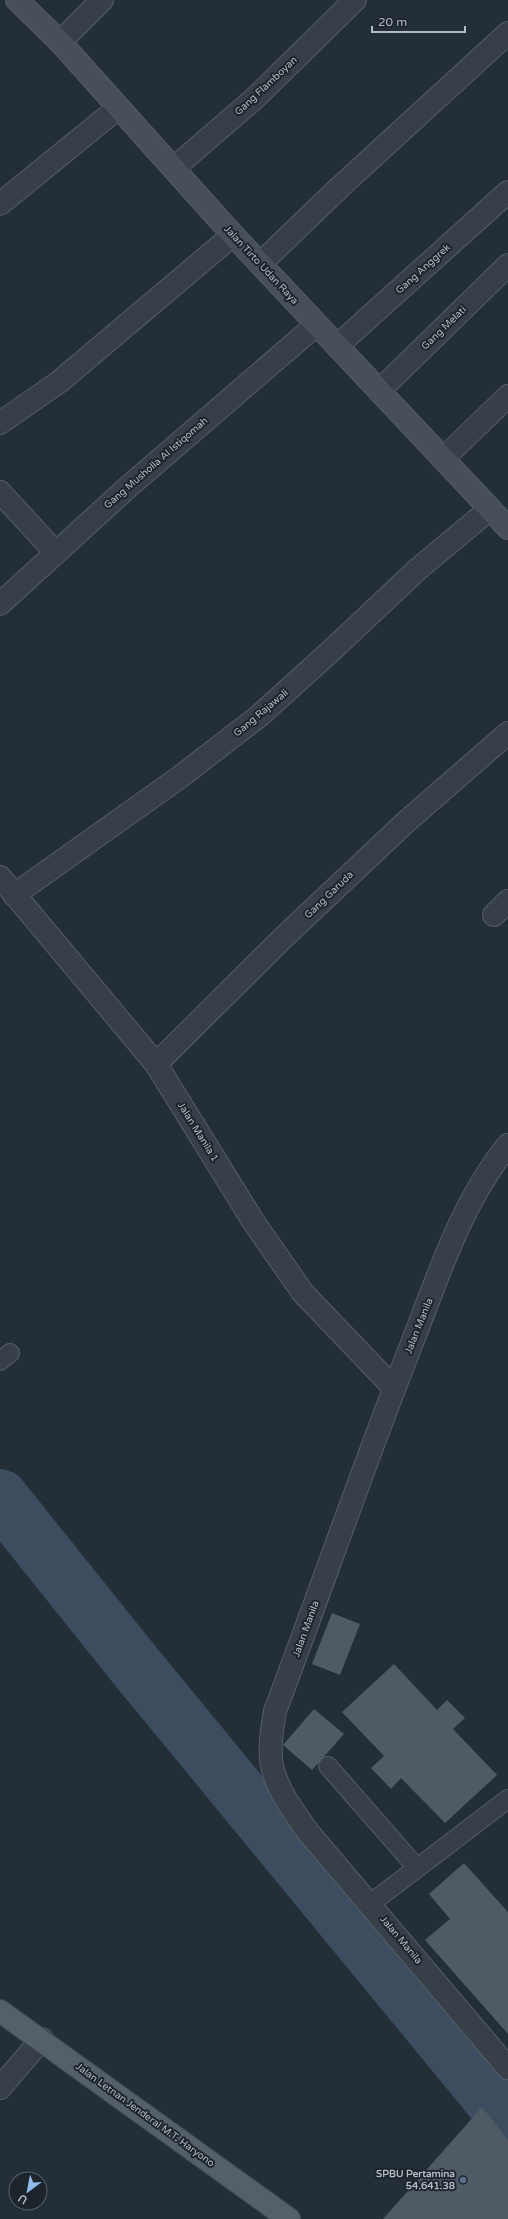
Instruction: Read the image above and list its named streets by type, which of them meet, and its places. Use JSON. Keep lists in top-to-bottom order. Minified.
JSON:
{"streets":{"main road":["Jalan Letnan Jenderal M.T. Haryono"],"street":["Gang Flamboyan","Jalan Tirto Udan Raya","Gang Anggrek","Gang Melati","Gang Musholla Al Istiqomah","Gang Rajawali","Gang Garuda","Jalan Manila 1","Jalan Manila"]},"crossings":[["Gang Flamboyan","Jalan Tirto Udan Raya"],["Jalan Tirto Udan Raya","Gang Anggrek"],["Jalan Tirto Udan Raya","Gang Melati"],["Jalan Tirto Udan Raya","Gang Musholla Al Istiqomah"],["Jalan Tirto Udan Raya","Gang Rajawali"],["Gang Rajawali","Jalan Manila 1"],["Gang Garuda","Jalan Manila 1"],["Jalan Manila 1","Jalan Manila"]],"places":["SPBU Pertamina 54.641.38"],"scale_bar":"20 m","north":"bottom left"}
